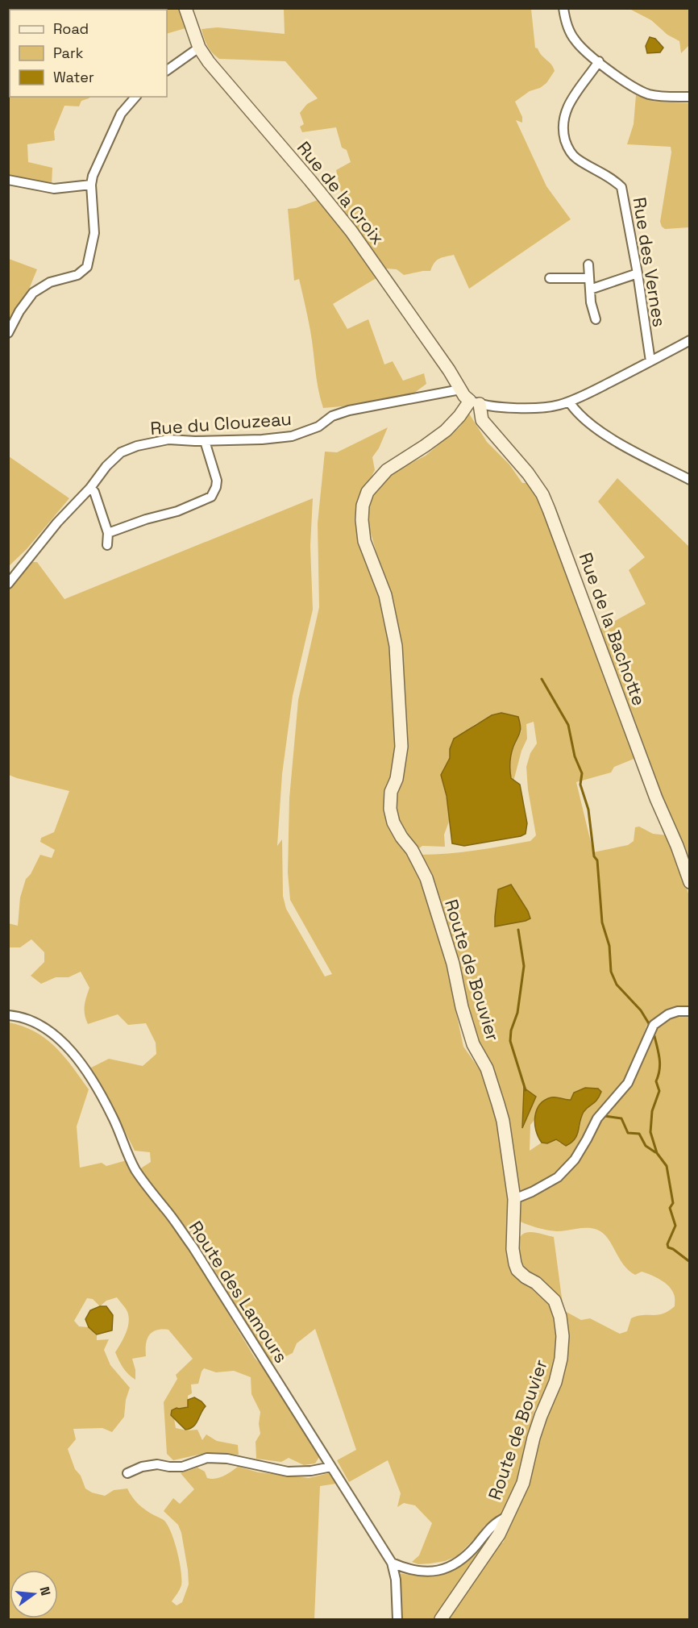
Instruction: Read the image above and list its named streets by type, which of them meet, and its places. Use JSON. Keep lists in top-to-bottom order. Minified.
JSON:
{"streets":{"street":["Rue de la Croix","Rue des Vernes","Rue du Clouzeau","Rue de la Bachotte","Route de Bouvier","Route des Lamours"]},"crossings":[["Rue de la Croix","Rue du Clouzeau"],["Rue de la Croix","Rue de la Bachotte"],["Rue de la Croix","Route de Bouvier"],["Rue de la Bachotte","Route de Bouvier"]],"legend":["Road","Park","Water"],"north":"right"}
